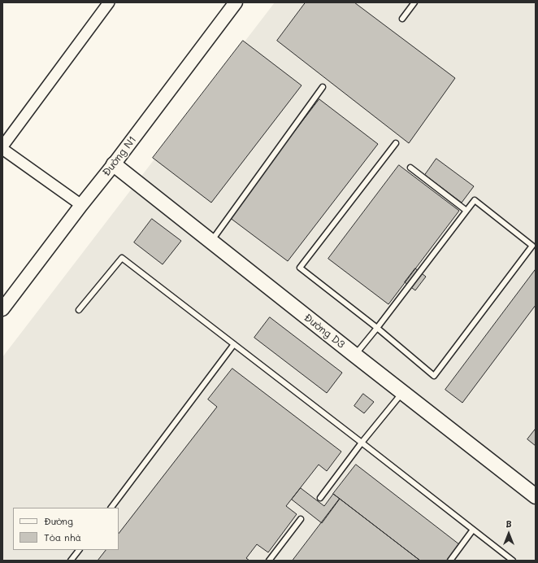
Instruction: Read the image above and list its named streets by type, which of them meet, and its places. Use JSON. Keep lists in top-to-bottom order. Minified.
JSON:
{"streets":{"main road":["Đường D3"],"street":["Đường N1"]},"crossings":[["Đường N1","Đường D3"]],"legend":["Đường","Tòa nhà"],"north":"top"}
